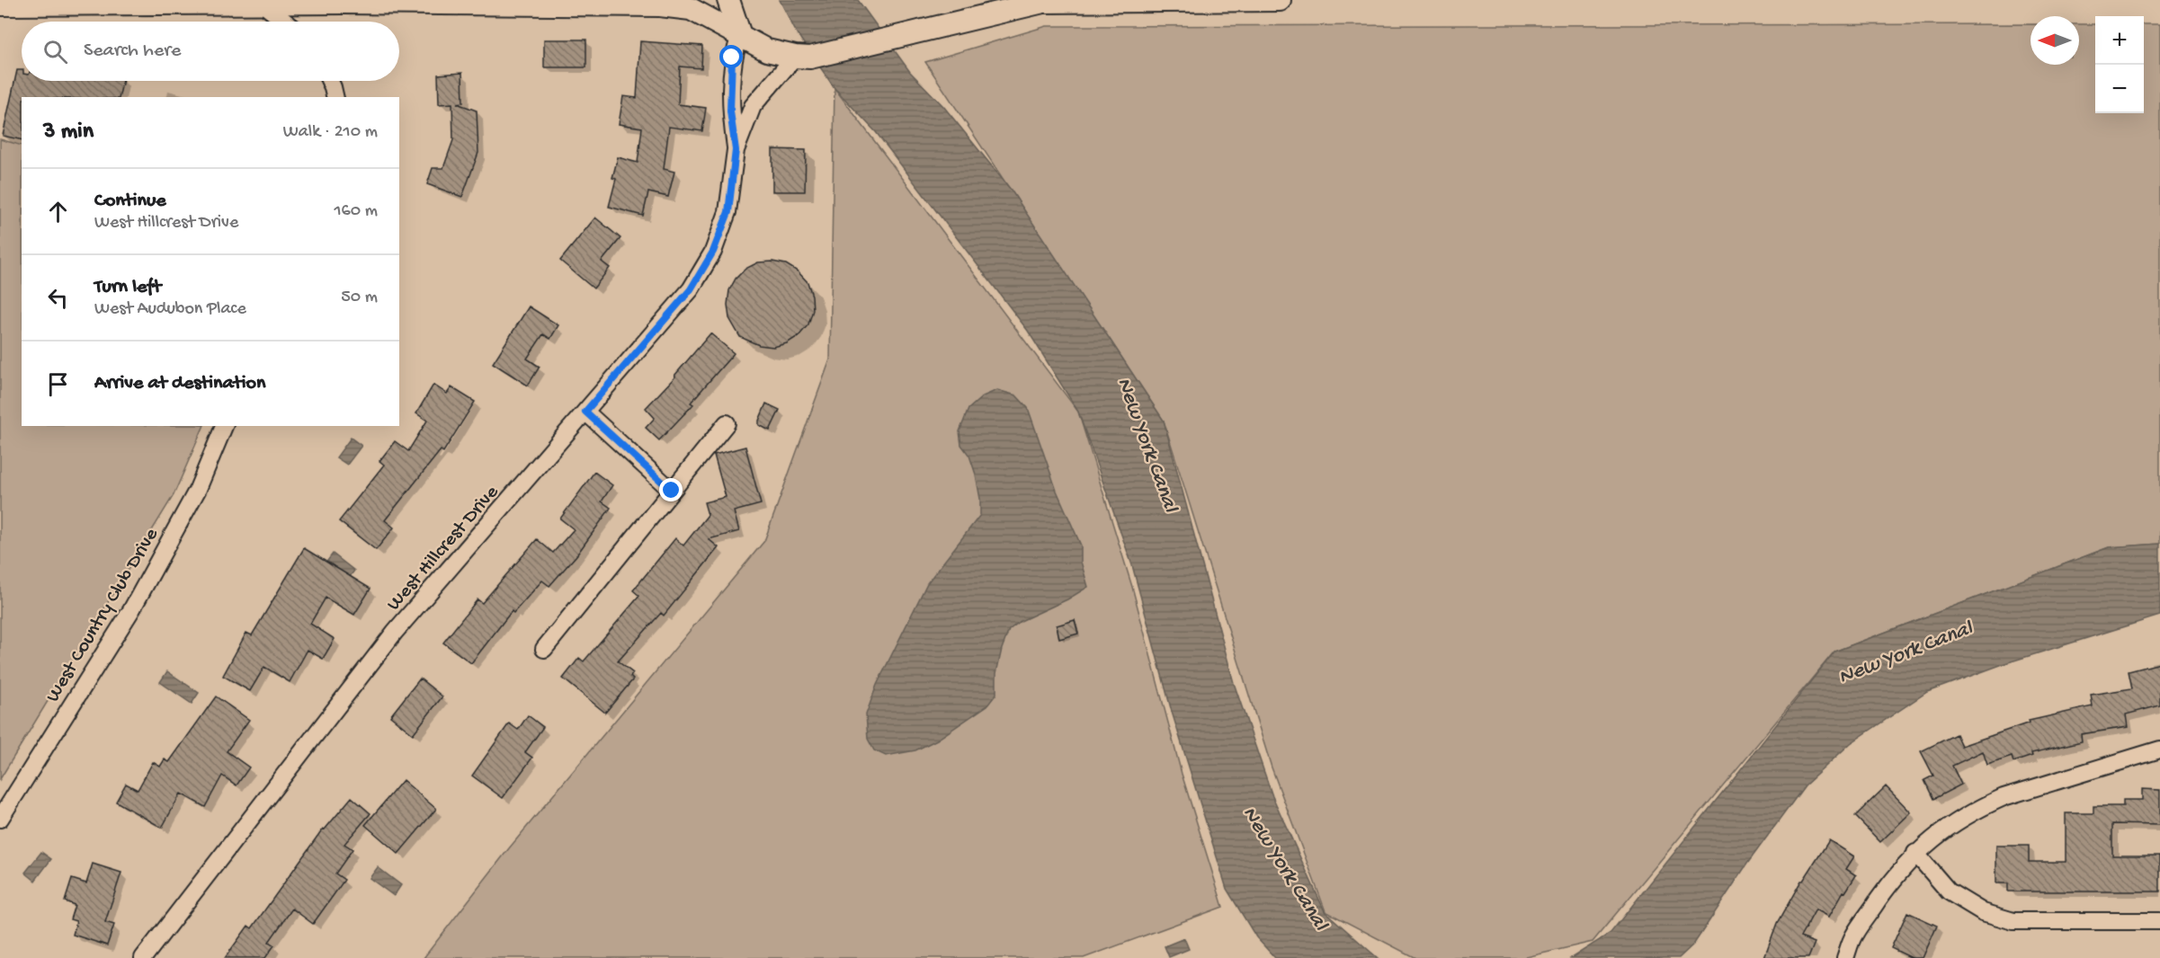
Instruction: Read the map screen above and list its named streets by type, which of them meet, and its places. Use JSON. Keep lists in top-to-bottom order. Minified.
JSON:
{"streets":{"street":["West Hillcrest Drive","West Country Club Drive"]},"water":["New York Canal"],"north":"left","page":{"map_buttons":["+","−"],"search":"Search here","heading":["3 min","Walk · 210 m"],"list":[["Continue","West Hillcrest Drive","160 m"],["Turn left","West Audubon Place","50 m"],"Arrive at destination"]}}
